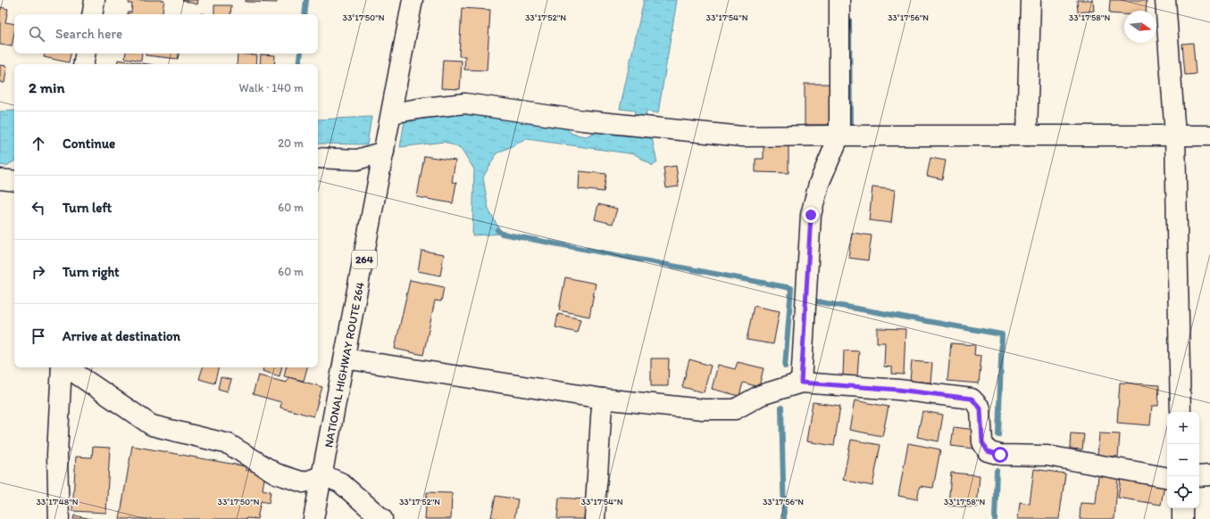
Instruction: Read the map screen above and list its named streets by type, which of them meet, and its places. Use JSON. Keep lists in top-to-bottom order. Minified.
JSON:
{"streets":{"main road":["264","NATIONAL HIGHWAY ROUTE 264"]},"north":"right","page":{"search":"Search here","heading":["2 min","Walk · 140 m"],"list":[["Continue","20 m"],["Turn left","60 m"],["Turn right","60 m"],"Arrive at destination"],"map_buttons":["+","−"]},"coordinates":["33°17'50\"N","33°17'52\"N","33°17'54\"N","33°17'56\"N","33°17'58\"N","33°17'48\"N"]}
